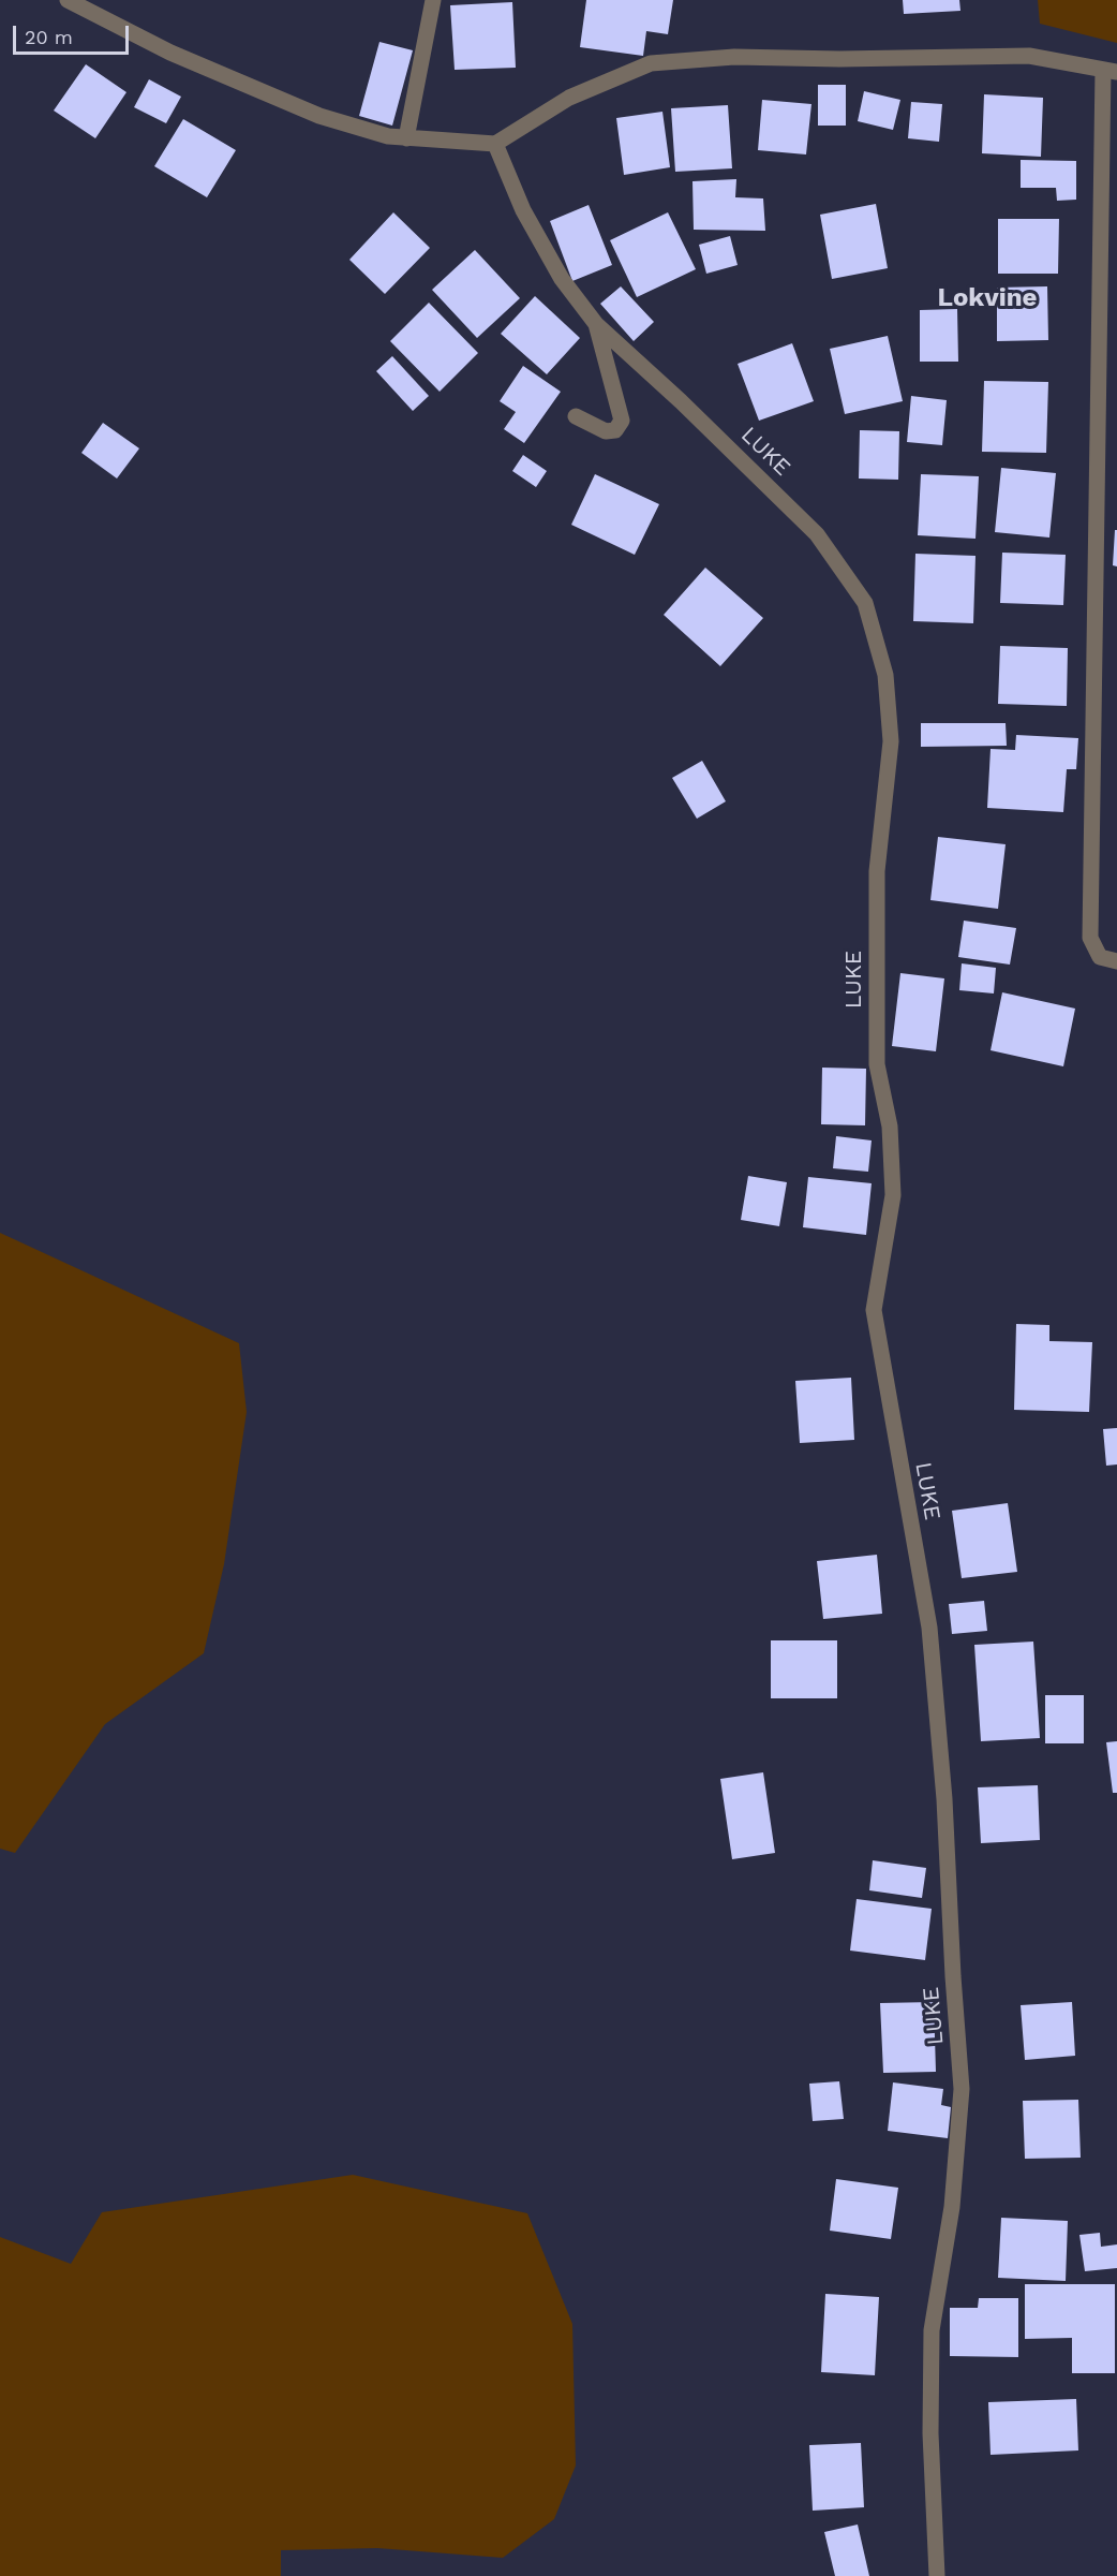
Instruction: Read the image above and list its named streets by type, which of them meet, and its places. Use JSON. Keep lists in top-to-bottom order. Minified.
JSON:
{"streets":{"street":["LUKE"]},"districts":["Lokvine"],"scale_bar":"20 m"}
